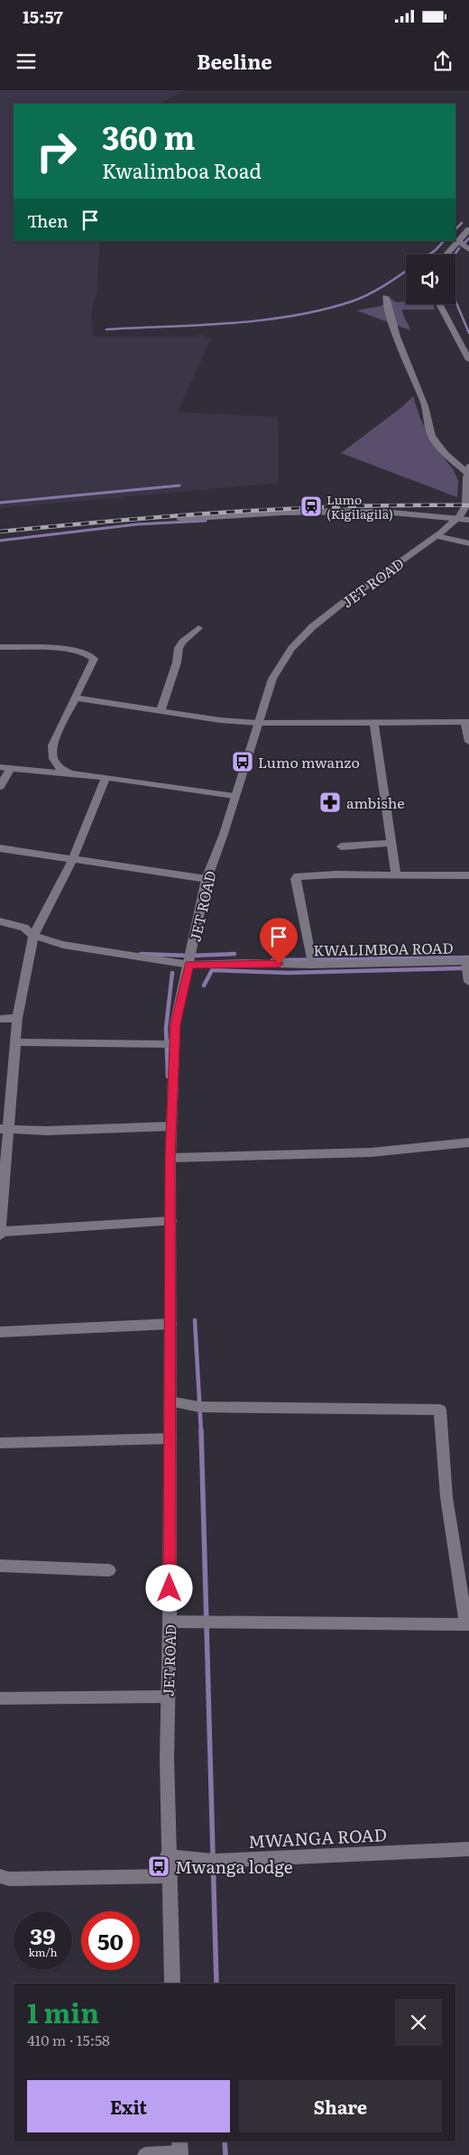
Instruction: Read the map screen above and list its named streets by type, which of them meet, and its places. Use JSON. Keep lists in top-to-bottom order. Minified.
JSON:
{"streets":{"street":["JET ROAD","KWALIMBOA ROAD","MWANGA ROAD"]},"crossings":[["JET ROAD","KWALIMBOA ROAD"],["JET ROAD","MWANGA ROAD"]],"places":{"station":["Lumo (Kigilagila)"],"bus stop":["Lumo mwanzo","Mwanga lodge"],"pharmacy":["ambishe"]},"page":{"status":"15:57","header":"Beeline","turn":["360 m","Kwalimboa Road"],"then":"Then","speed":"39 km/h","limit":"50","heading":["1 min","410 m · 15:58"],"buttons":["Exit","Share"]}}
